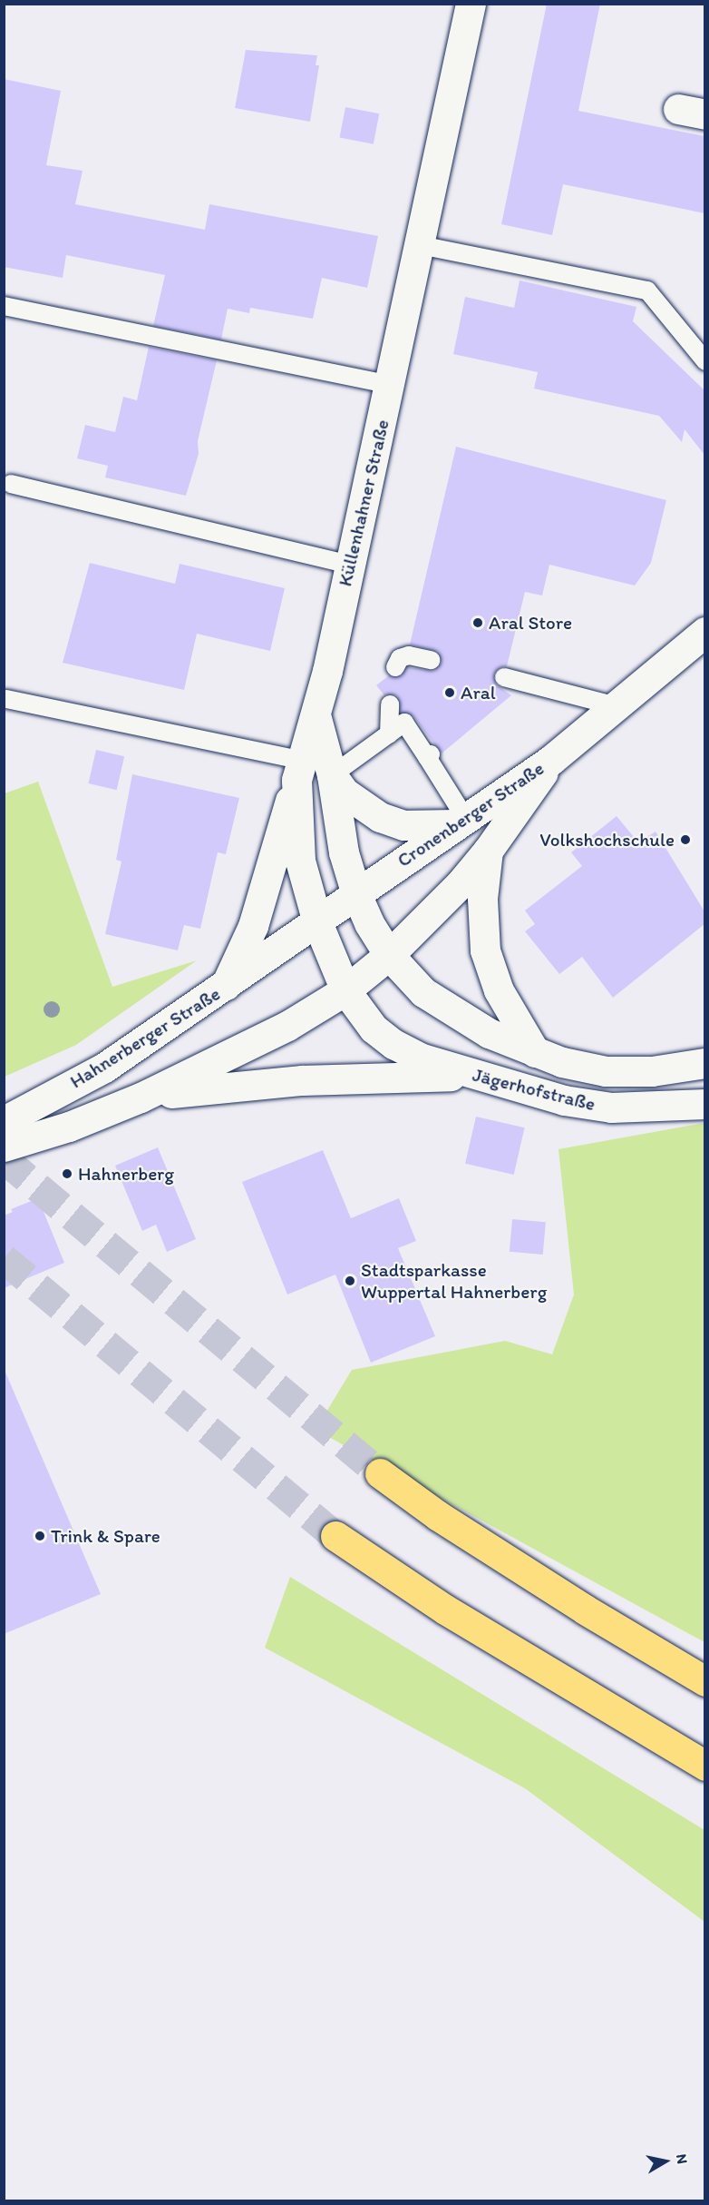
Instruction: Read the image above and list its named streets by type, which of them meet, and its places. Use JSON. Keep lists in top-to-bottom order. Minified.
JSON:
{"streets":{"main road":["Küllenhahner Straße","Cronenberger Straße","Hahnerberger Straße","Jägerhofstraße"]},"crossings":[["Küllenhahner Straße","Cronenberger Straße"],["Küllenhahner Straße","Hahnerberger Straße"],["Küllenhahner Straße","Jägerhofstraße"],["Cronenberger Straße","Hahnerberger Straße"],["Cronenberger Straße","Jägerhofstraße"],["Hahnerberger Straße","Jägerhofstraße"]],"places":["Aral Store","Aral","Volkshochschule","Hahnerberg","Stadtsparkasse Wuppertal Hahnerberg","Trink & Spare"],"north":"right"}
